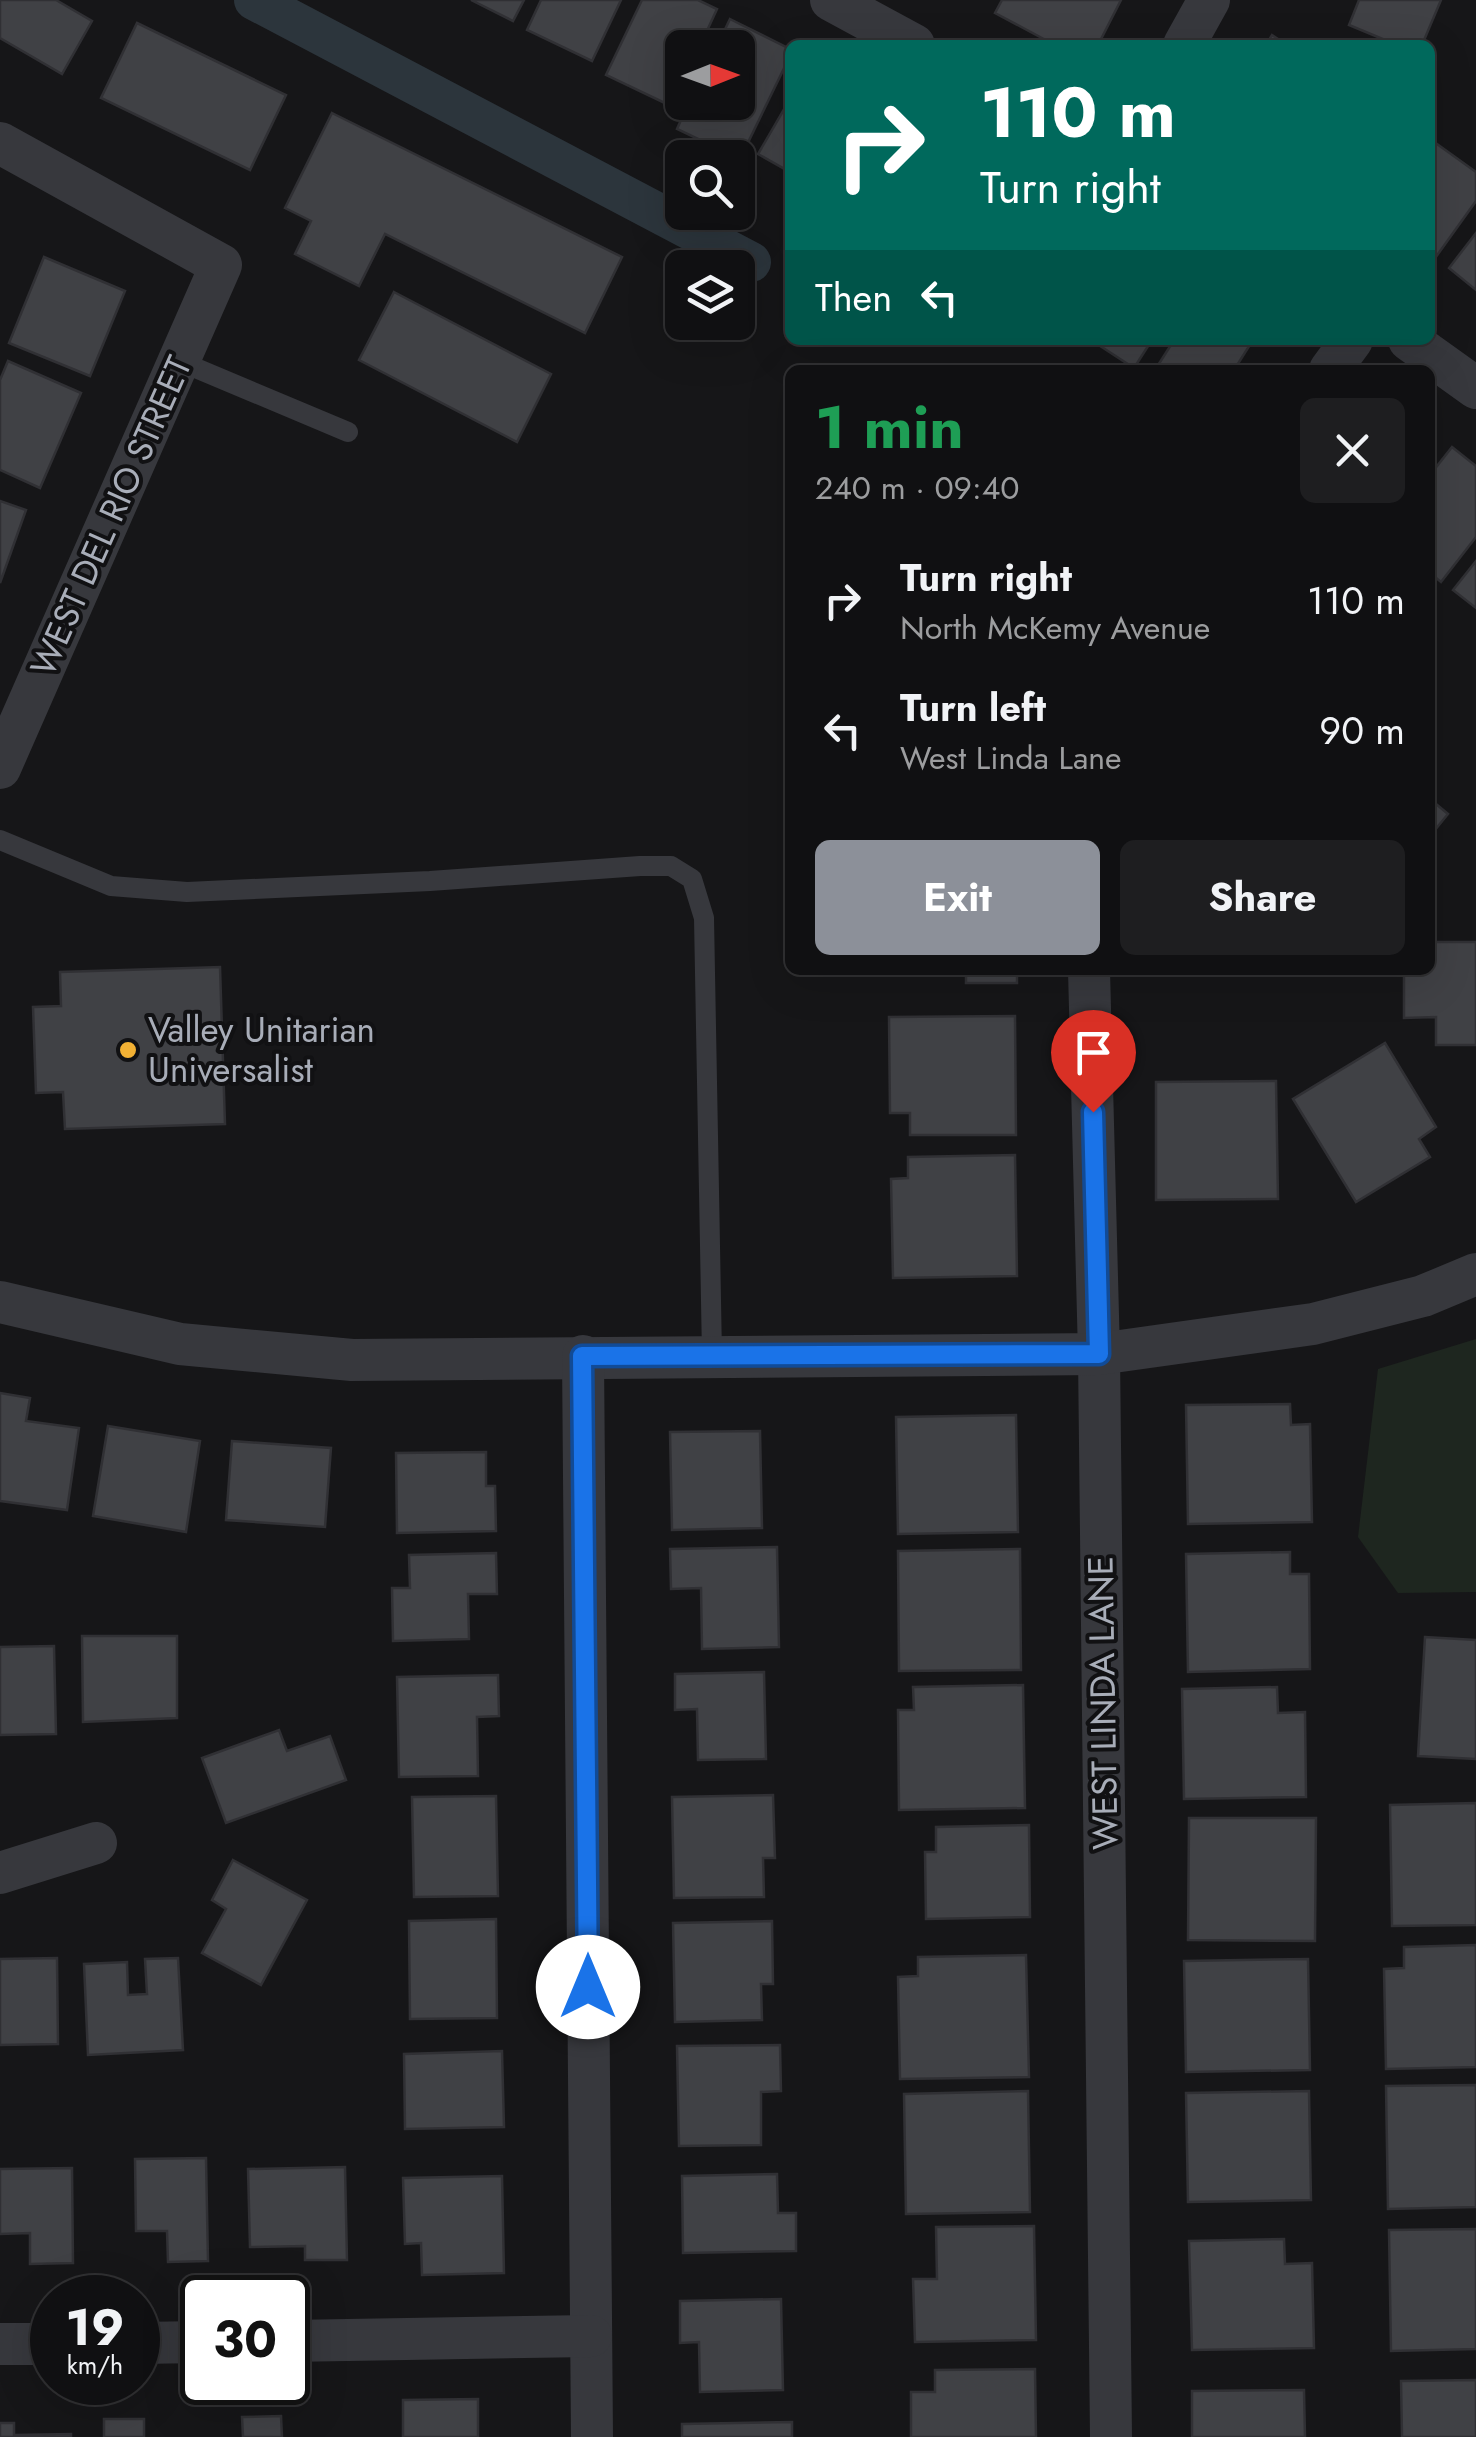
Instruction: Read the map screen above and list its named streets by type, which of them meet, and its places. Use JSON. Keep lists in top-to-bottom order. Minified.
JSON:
{"streets":{"street":["WEST DEL RIO STREET","WEST LINDA LANE"]},"places":["Valley Unitarian Universalist"],"north":"right","page":{"turn":["110 m","Turn right"],"then":"Then","heading":["1 min","240 m · 09:40"],"list":[{"name":"Turn right","note":"North McKemy Avenue","value":"110 m"},{"name":"Turn left","note":"West Linda Lane","value":"90 m"}],"buttons":["Exit","Share"],"speed":"19 km/h","limit":"30"}}
